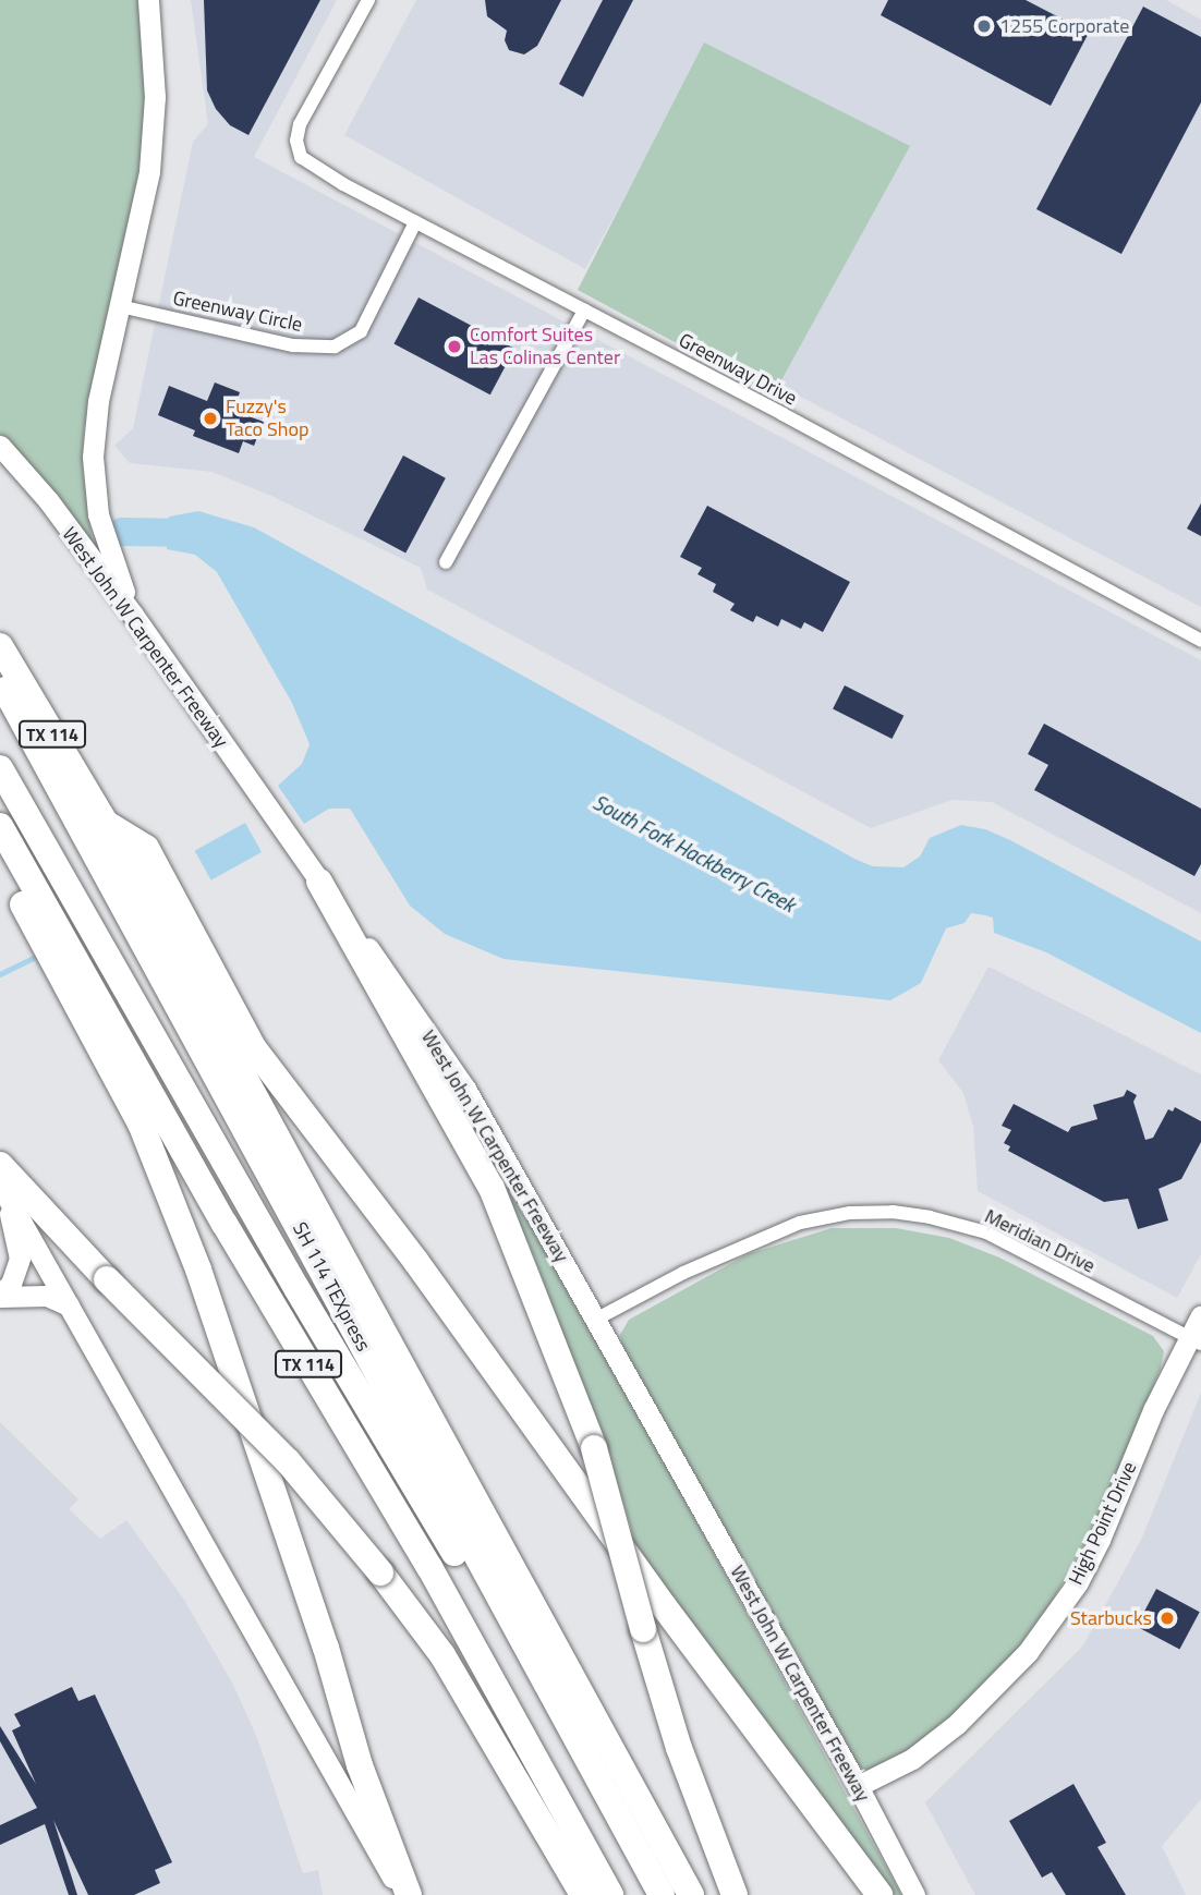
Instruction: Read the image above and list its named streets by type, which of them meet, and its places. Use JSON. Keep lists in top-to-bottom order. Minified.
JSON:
{"streets":{"highway":["TX 114","SH 114 TEXpress"],"main road":["West John W Carpenter Freeway","High Point Drive"],"street":["Greenway Circle","Greenway Drive","Meridian Drive"]},"crossings":[["Greenway Circle","Greenway Drive"],["West John W Carpenter Freeway","Meridian Drive"],["West John W Carpenter Freeway","High Point Drive"],["Meridian Drive","High Point Drive"]],"water":["South Fork Hackberry Creek"],"places":["1255 Corporate","Comfort Suites Las Colinas Center","Fuzzy's Taco Shop","Starbucks"]}
